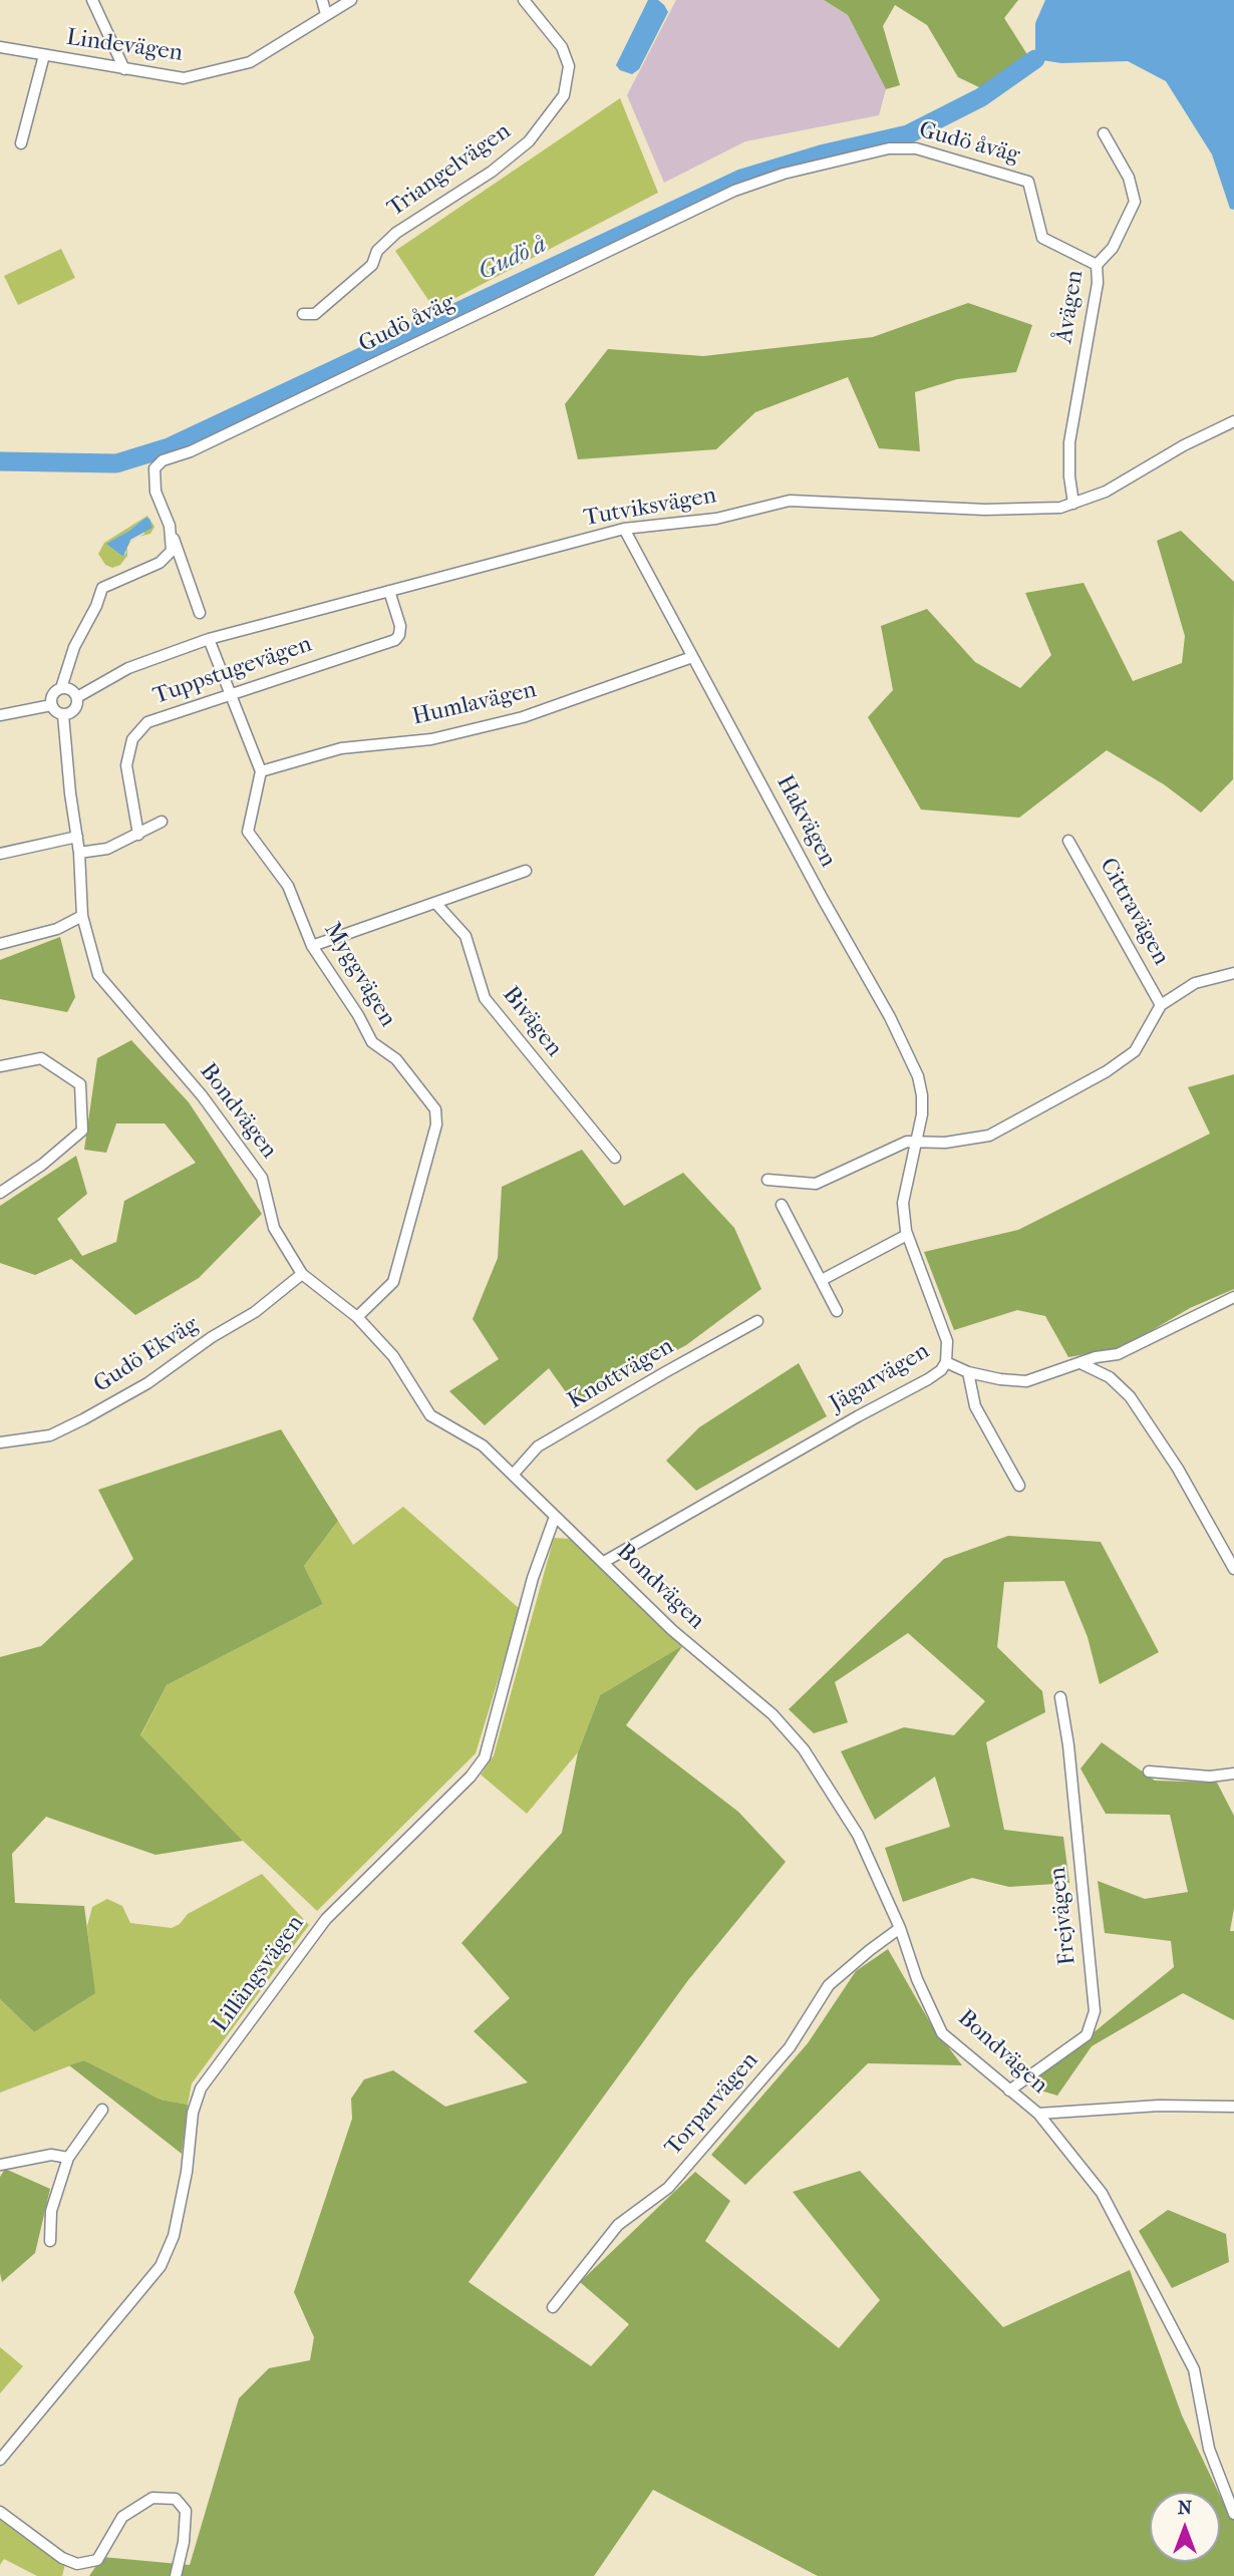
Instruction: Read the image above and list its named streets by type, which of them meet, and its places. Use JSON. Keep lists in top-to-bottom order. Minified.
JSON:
{"streets":{"street":["Lindevägen","Gudö åväg","Triangelvägen","Åvägen","Tutviksvägen","Tuppstugevägen","Humlavägen","Hakvägen","Cittravägen","Myggvägen","Bivägen","Bondvägen","Gudö Ekväg","Knottvägen","Jägarvägen","Frejvägen","Lillängsvägen","Torparvägen"]},"crossings":[["Gudö åväg","Åvägen"],["Åvägen","Tutviksvägen"],["Tutviksvägen","Tuppstugevägen"],["Tutviksvägen","Hakvägen"],["Tutviksvägen","Bondvägen"],["Humlavägen","Hakvägen"],["Humlavägen","Myggvägen"],["Hakvägen","Jägarvägen"],["Myggvägen","Bondvägen"],["Bondvägen","Gudö Ekväg"],["Bondvägen","Knottvägen"],["Bondvägen","Jägarvägen"],["Bondvägen","Frejvägen"],["Bondvägen","Lillängsvägen"],["Bondvägen","Torparvägen"]],"water":["Gudö å"],"north":"top"}
